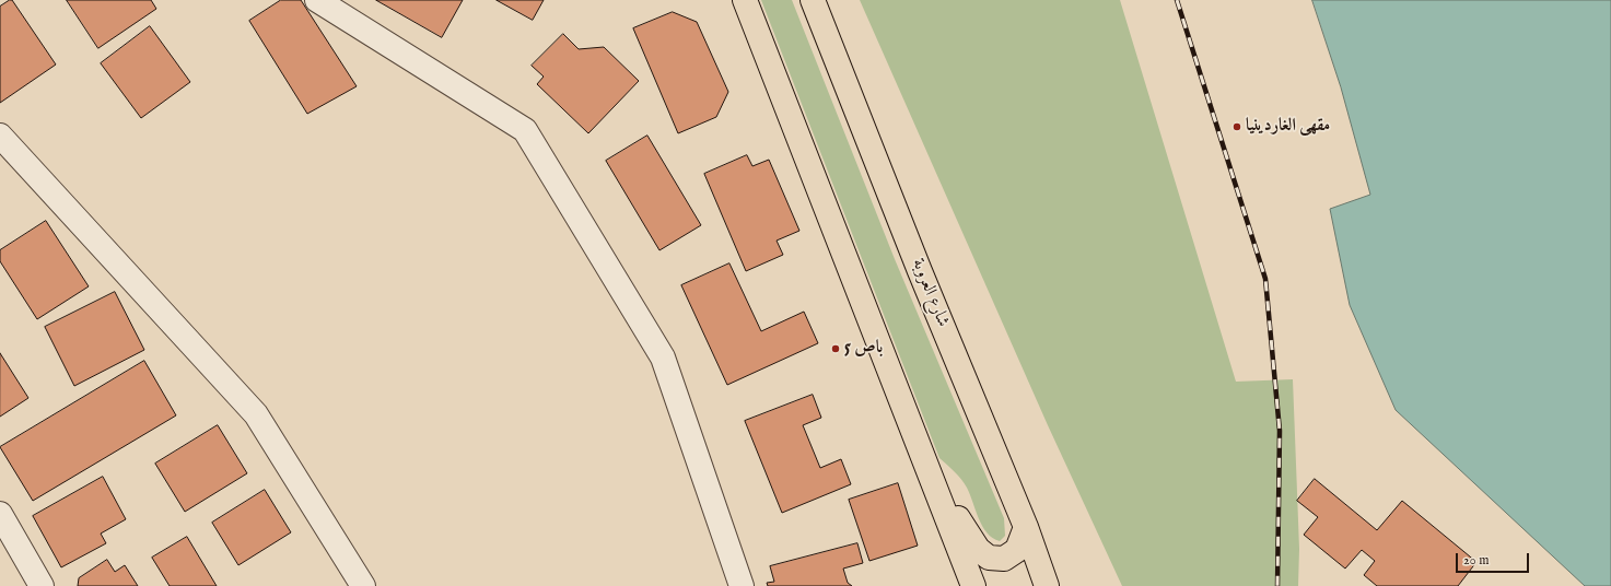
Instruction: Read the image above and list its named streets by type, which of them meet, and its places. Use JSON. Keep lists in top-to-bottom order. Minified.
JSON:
{"streets":{"main road":["شارع العروبة"]},"places":["مقهى الغاردينيا","باص 5"],"scale_bar":"20 m"}
